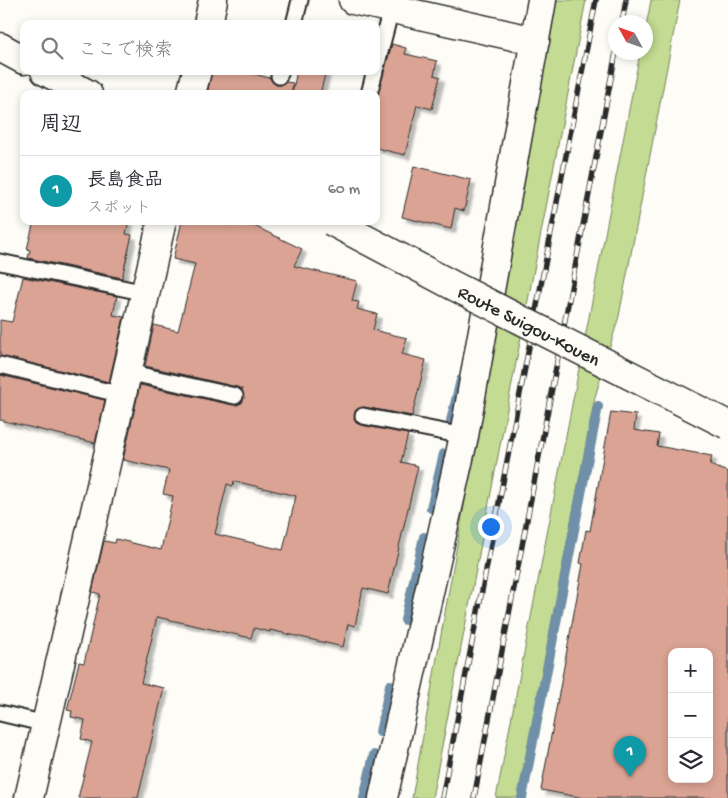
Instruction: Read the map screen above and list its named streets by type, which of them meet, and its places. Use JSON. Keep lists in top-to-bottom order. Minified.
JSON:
{"streets":{"street":["Route Suigou-Kouen"]},"north":"top left","page":{"search":"ここで検索","heading":"周辺","list":[{"mark":"1","name":"長島食品","note":"スポット","value":"60 m"}],"map_buttons":["+","−"],"pins":"1"}}
